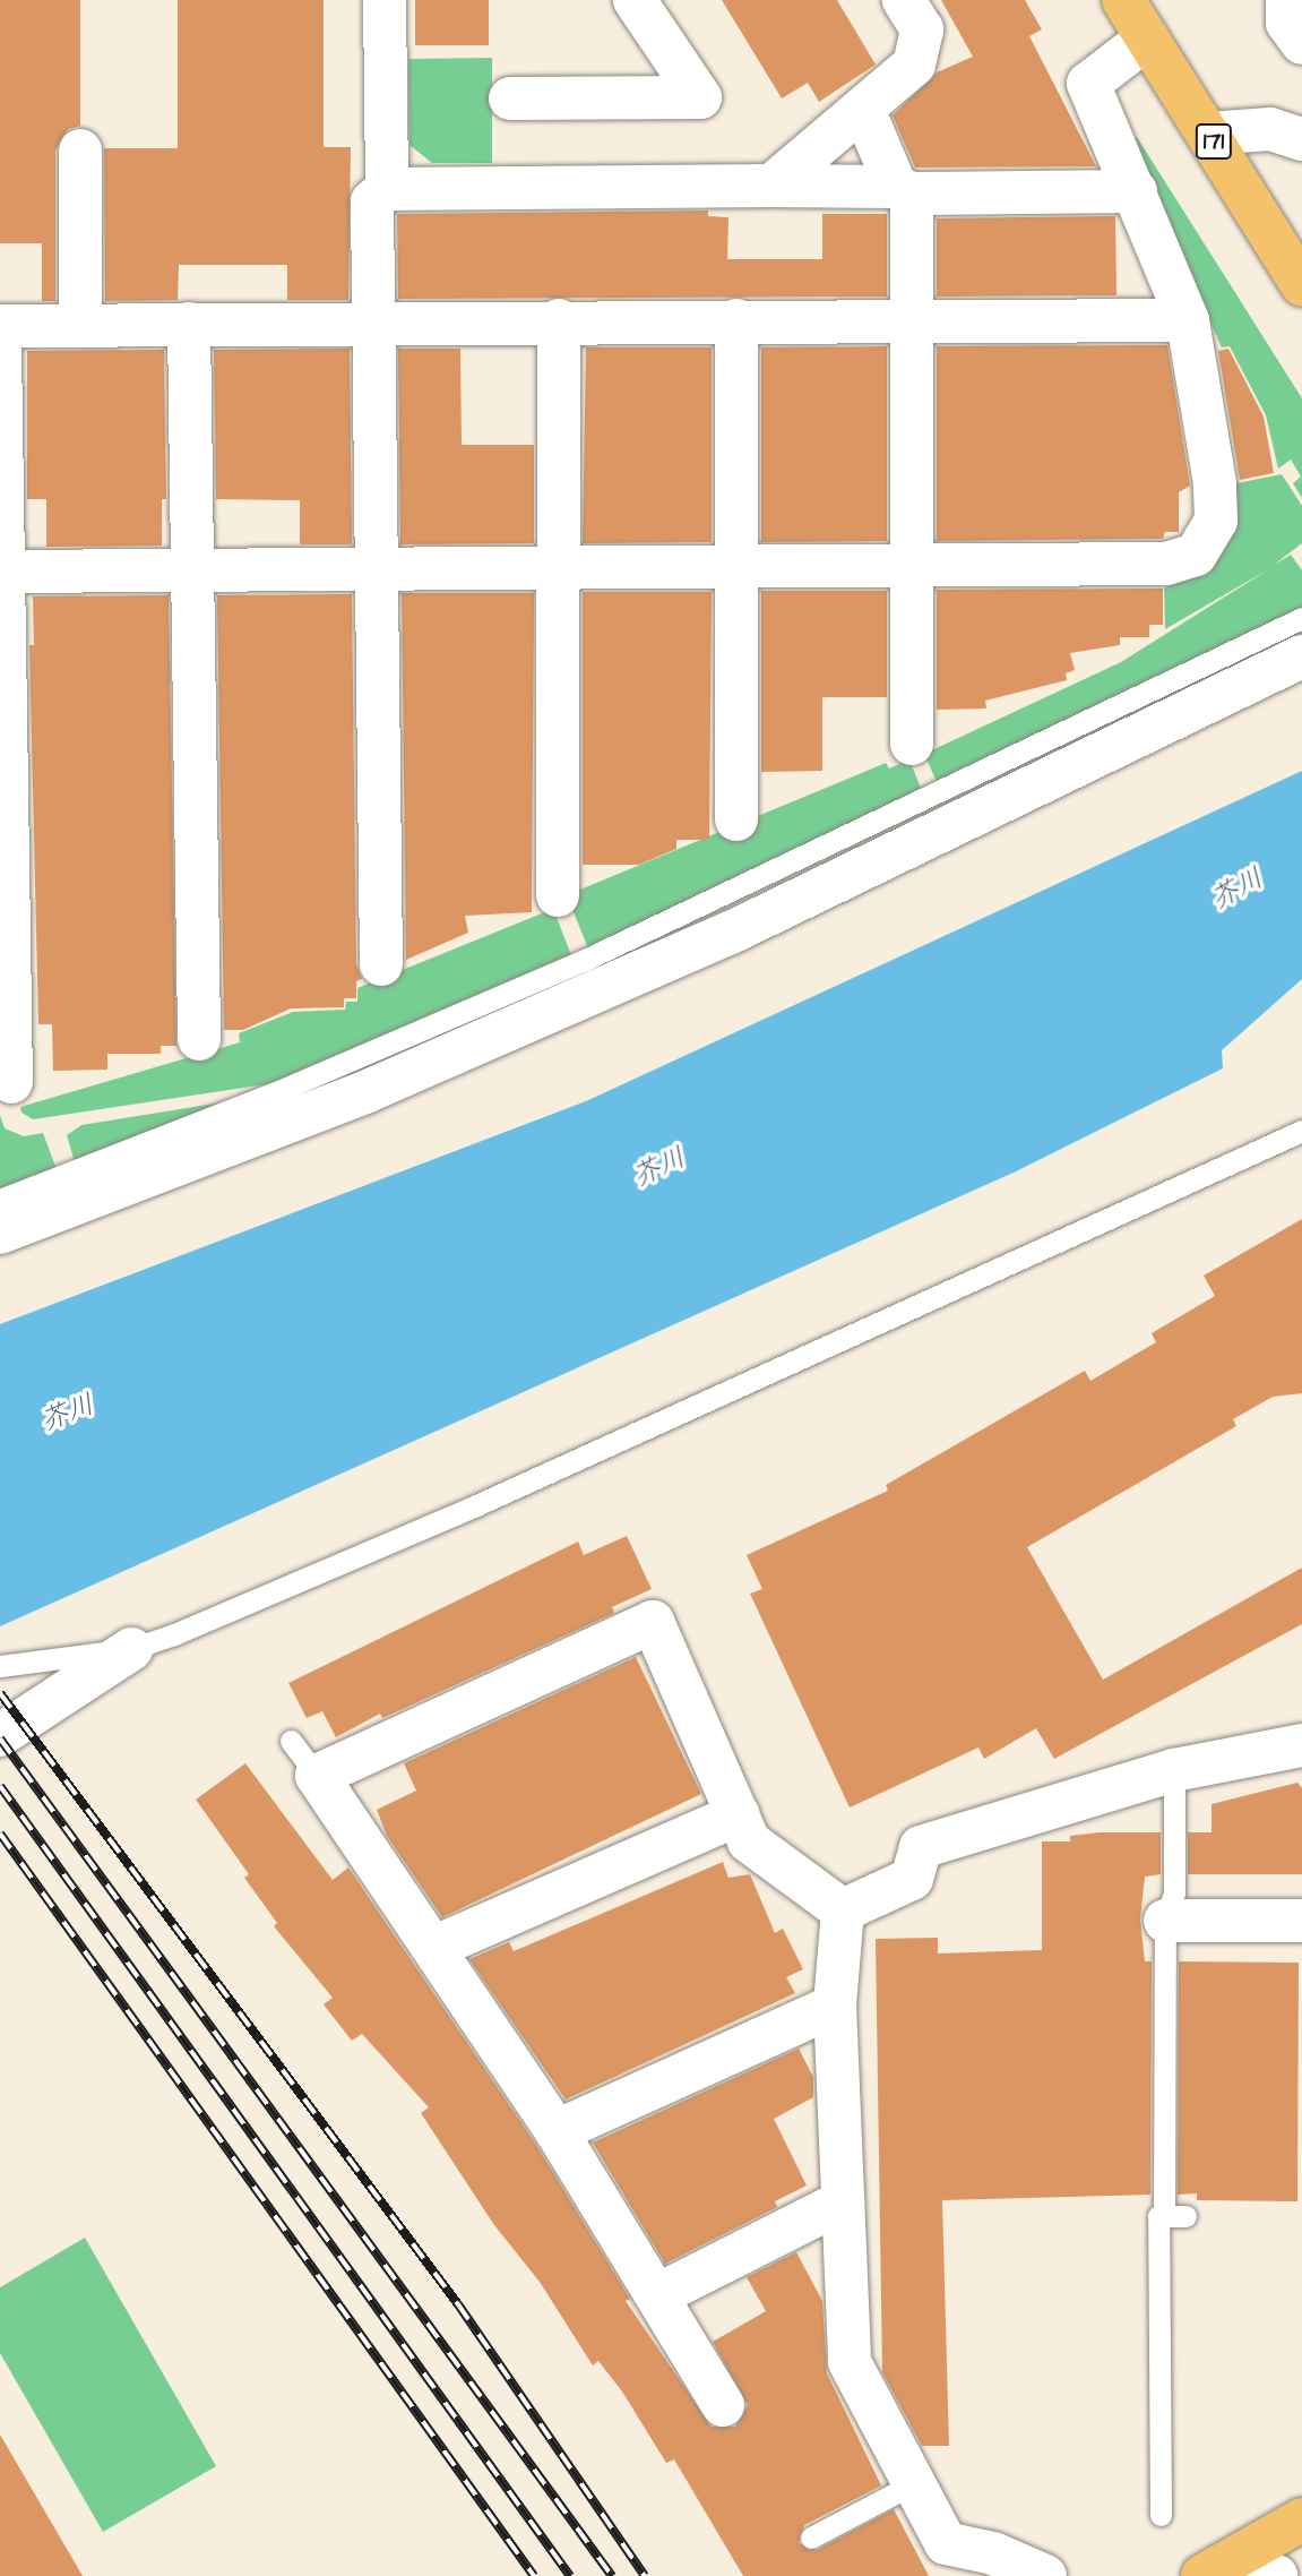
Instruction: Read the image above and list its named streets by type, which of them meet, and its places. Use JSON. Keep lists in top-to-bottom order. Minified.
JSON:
{"streets":{"highway":["171"]},"water":["芥川"]}
